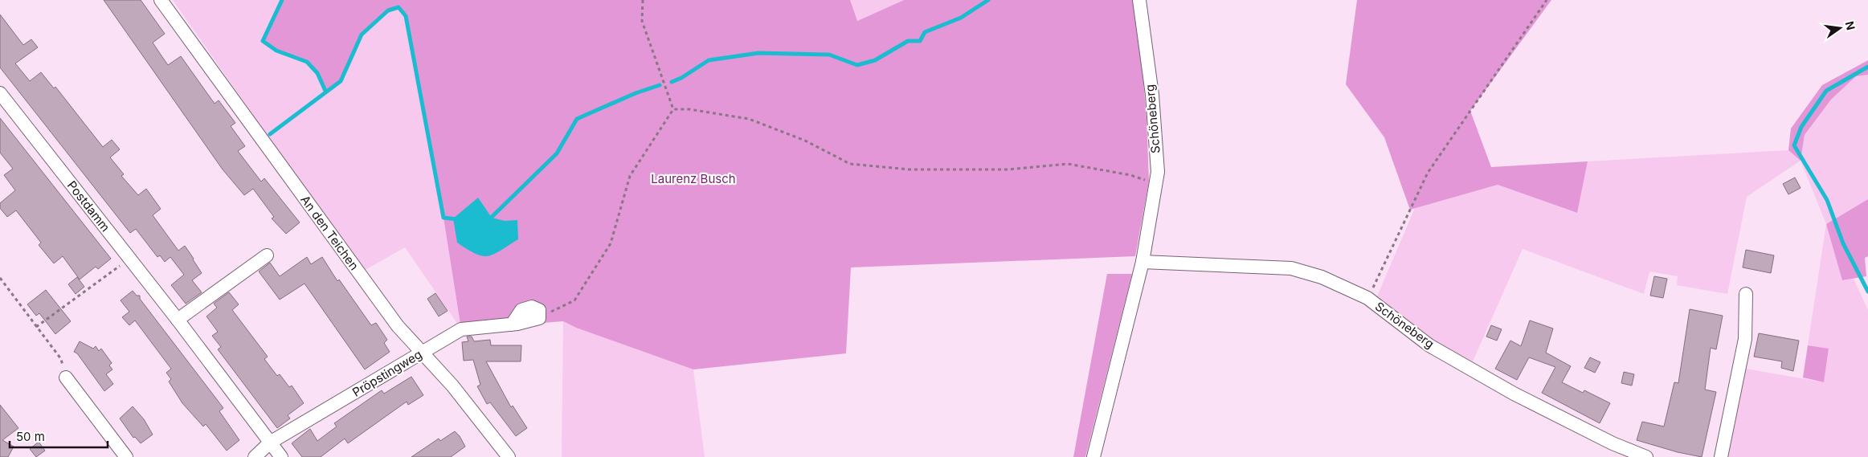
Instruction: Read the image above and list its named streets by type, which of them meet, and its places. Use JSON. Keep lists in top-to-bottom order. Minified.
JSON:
{"streets":{"street":["Schöneberg","Postdamm","An den Teichen","Pröpstingweg"]},"crossings":[["Postdamm","Pröpstingweg"],["An den Teichen","Pröpstingweg"]],"parks":["Laurenz Busch"],"scale_bar":"50 m","north":"right"}
